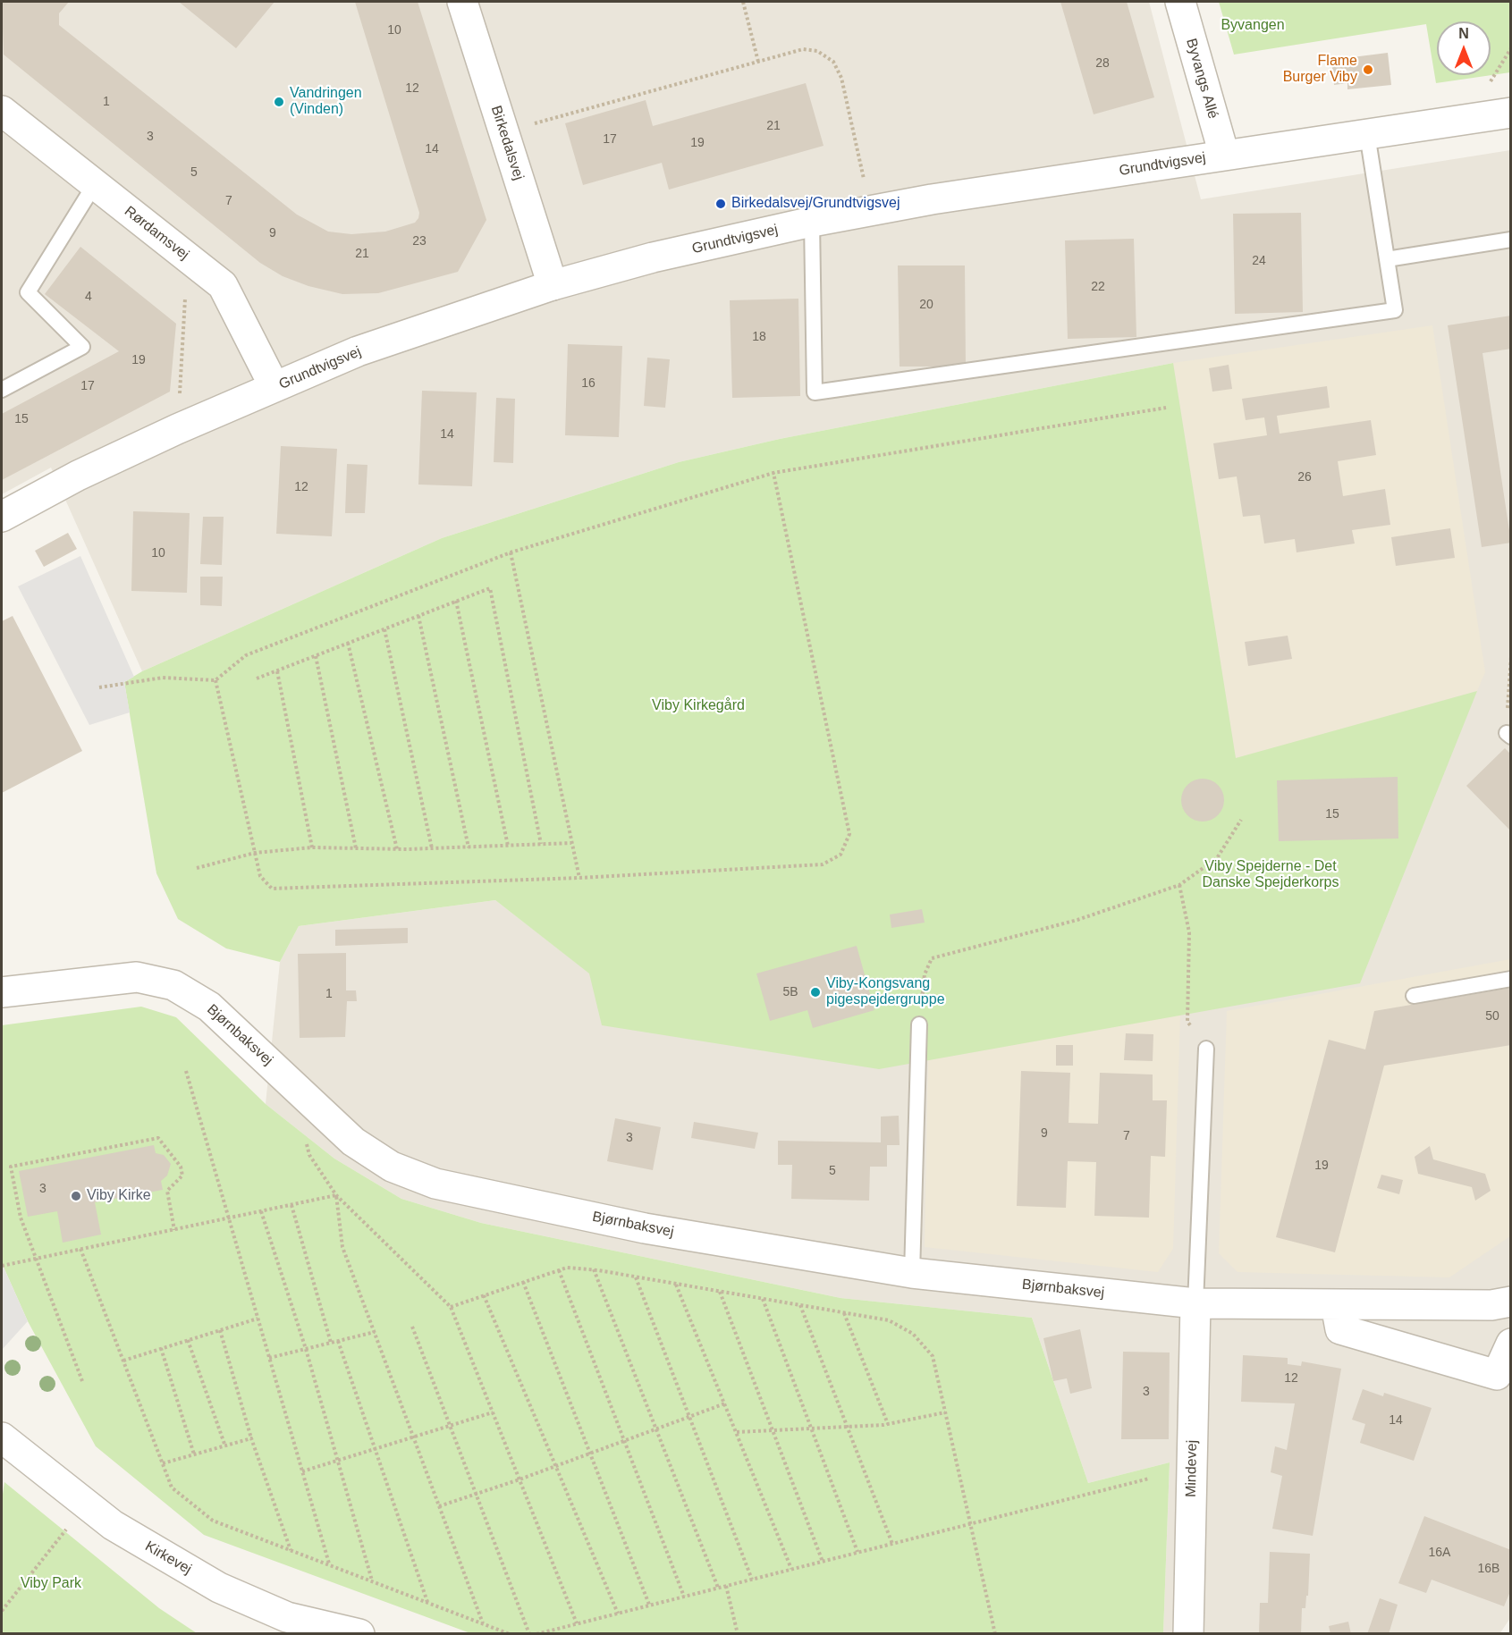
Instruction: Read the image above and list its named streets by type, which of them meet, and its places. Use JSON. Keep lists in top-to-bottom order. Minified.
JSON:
{"streets":{"street":["Byvangs Allé","Birkedalsvej","Grundtvigsvej","Rørdamsvej","Bjørnbaksvej","Mindevej","Kirkevej"]},"crossings":[["Byvangs Allé","Grundtvigsvej"],["Birkedalsvej","Grundtvigsvej"],["Grundtvigsvej","Rørdamsvej"],["Bjørnbaksvej","Mindevej"]],"parks":["Byvangen","Viby Kirkegård","Viby Spejderne - Det Danske Spejderkorps","Viby Park"],"places":["Flame Burger Viby","Vandringen (Vinden)","Birkedalsvej/Grundtvigsvej","Viby-Kongsvang pigespejdergruppe","Viby Kirke"],"house_numbers":["10","28","12","1","21","3","17","19","14","5","7","9","23","21","24","22","4","20","18","19","16","17","15","14","26","12","10","15","5B","1","50","9","7","3","19","5","3","12","3","14","16A","16B"],"north":"top"}
